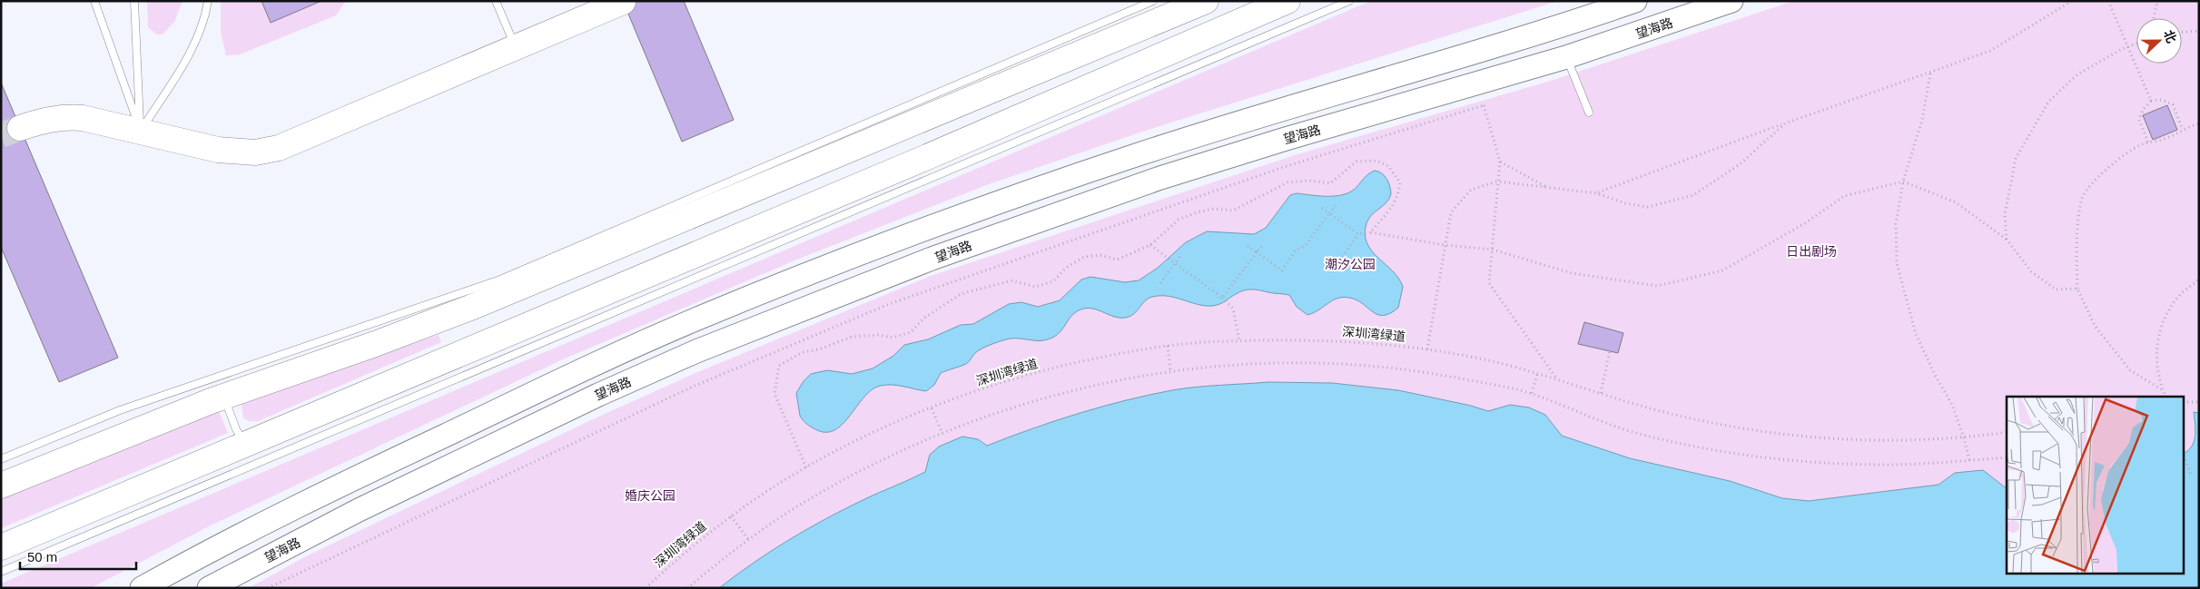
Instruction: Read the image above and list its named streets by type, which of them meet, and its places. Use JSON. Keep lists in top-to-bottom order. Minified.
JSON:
{"streets":{"main road":["望海路"],"path":["深圳湾绿道"]},"parks":["日出剧场","潮汐公园","婚庆公园"],"scale_bar":"50 m","north":"right"}
